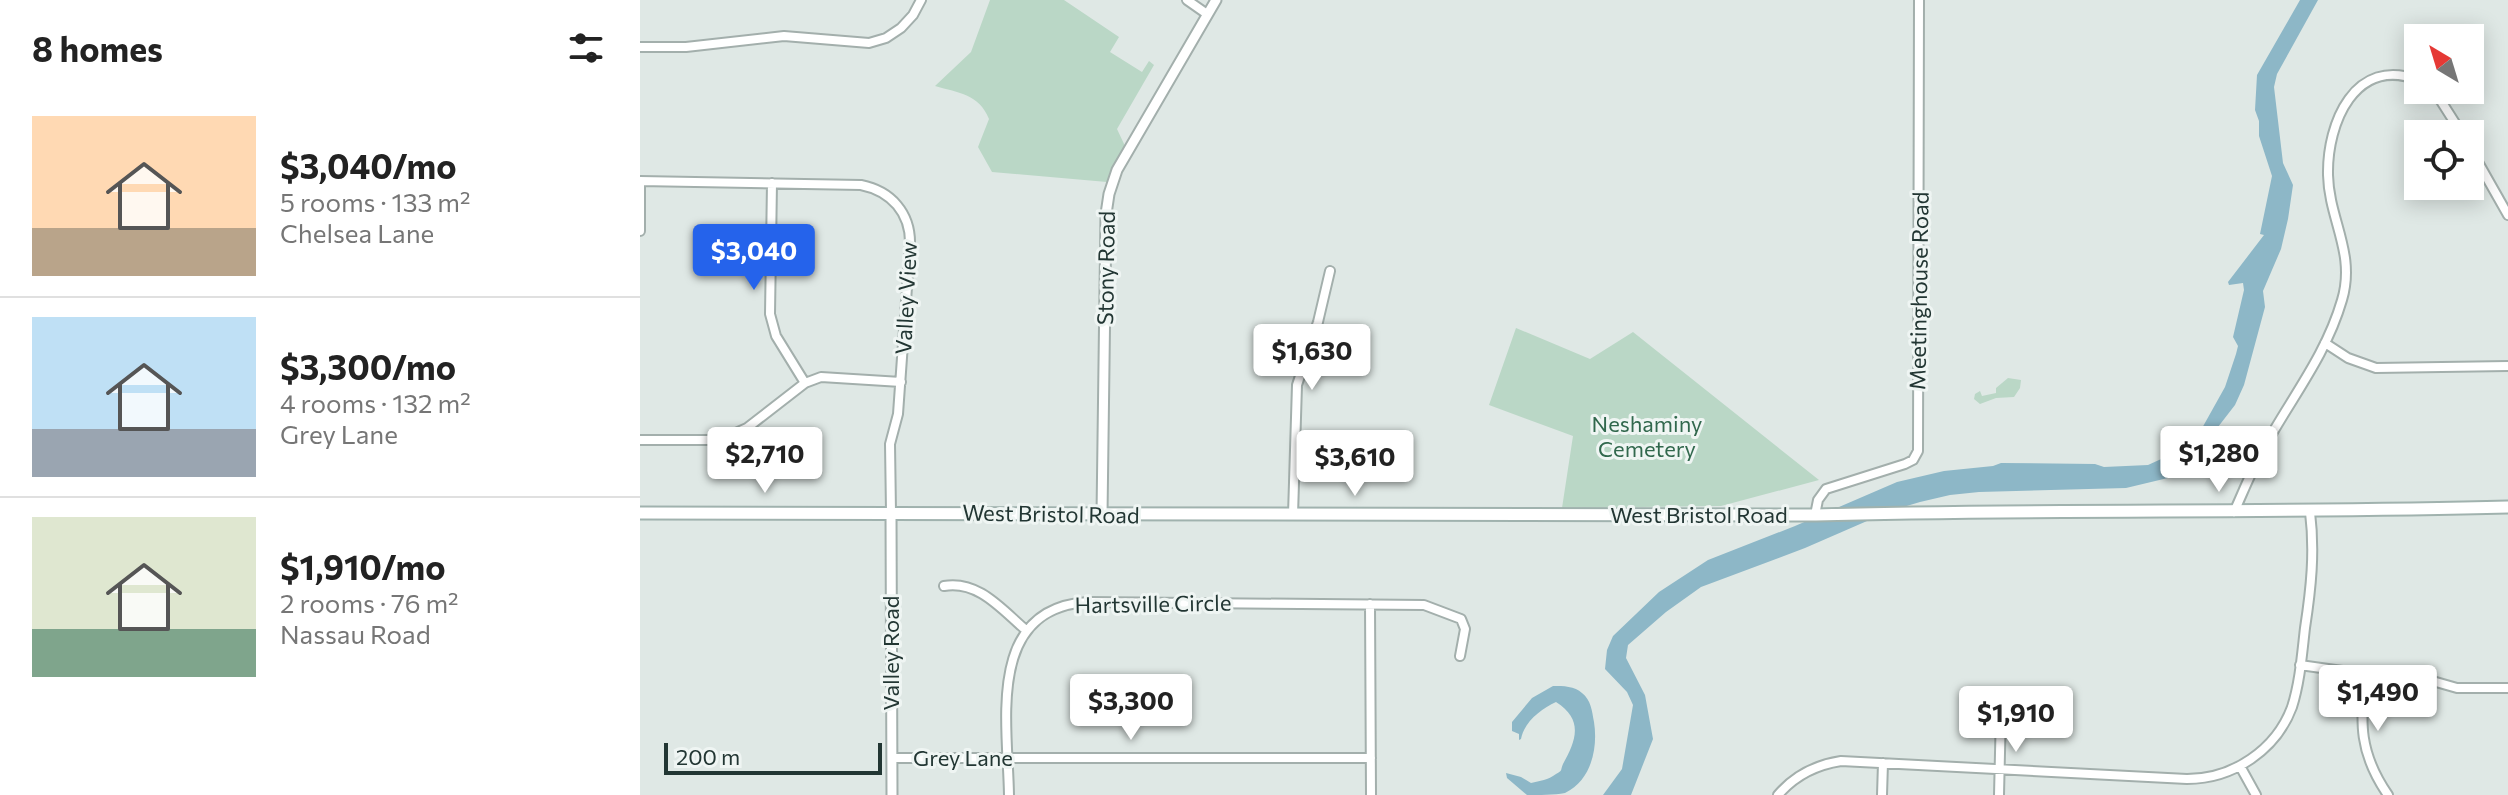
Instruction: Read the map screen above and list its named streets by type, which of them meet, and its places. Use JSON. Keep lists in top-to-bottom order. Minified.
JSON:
{"streets":{"main road":["West Bristol Road"],"street":["Stony Road","Meetinghouse Road","Valley View","Hartsville Circle","Valley Road","Grey Lane"]},"crossings":[["Stony Road","West Bristol Road"],["Meetinghouse Road","West Bristol Road"],["Valley View","West Bristol Road"],["Valley View","Valley Road"],["West Bristol Road","Valley Road"],["Hartsville Circle","Grey Lane"],["Valley Road","Grey Lane"]],"parks":["Neshaminy Cemetery"],"scale_bar":"200 m","north":"top left","page":{"heading":"8 homes","list":[{"name":"$3,040/mo","note":"5 rooms · 133 m² · Chelsea Lane"},{"name":"$3,300/mo","note":"4 rooms · 132 m² · Grey Lane"},{"name":"$1,910/mo","note":"2 rooms · 76 m² · Nassau Road"}],"price":["$3,040","$1,630","$1,280","$2,710","$3,610","$1,490","$3,300","$1,910"],"scale":"200 m"}}
